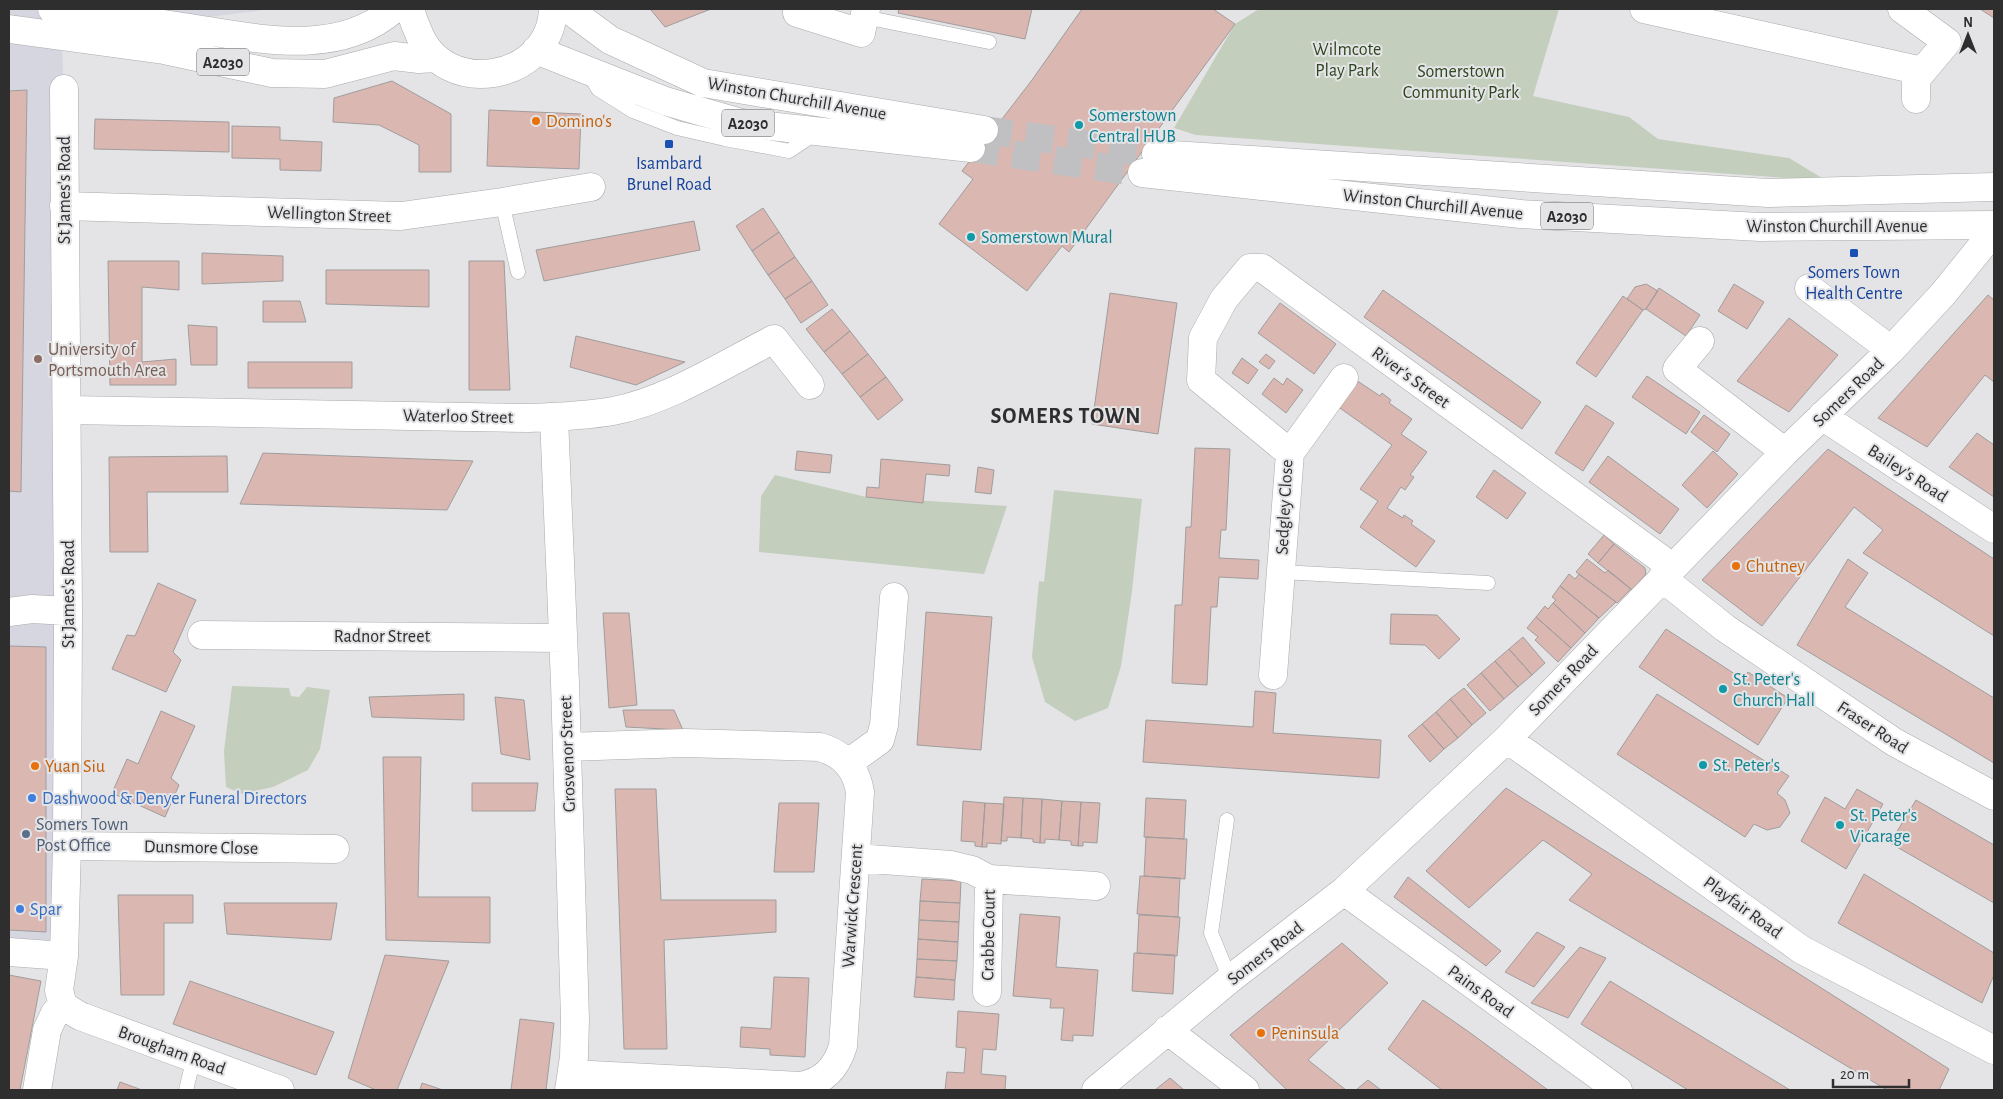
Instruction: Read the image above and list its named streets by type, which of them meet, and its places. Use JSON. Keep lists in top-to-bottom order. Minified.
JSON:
{"streets":{"street":["A2030","Winston Churchill Avenue","St James's Road","Wellington Street","River's Street","Somers Road","Waterloo Street","Bailey's Road","Sedgley Close","Radnor Street","Fraser Road","Grosvenor Street","Dunsmore Close","Warwick Crescent","Playfair Road","Crabbe Court","Pains Road","Brougham Road"]},"crossings":[["St James's Road","Wellington Street"],["St James's Road","Waterloo Street"],["St James's Road","Dunsmore Close"],["St James's Road","Brougham Road"],["River's Street","Somers Road"],["River's Street","Sedgley Close"],["River's Street","Fraser Road"],["Somers Road","Bailey's Road"],["Somers Road","Fraser Road"],["Somers Road","Playfair Road"],["Somers Road","Pains Road"],["Waterloo Street","Grosvenor Street"],["Radnor Street","Grosvenor Street"],["Grosvenor Street","Warwick Crescent"],["Warwick Crescent","Crabbe Court"]],"districts":["SOMERS TOWN"],"parks":["Wilmcote Play Park","Somerstown Community Park"],"places":{"other":["Domino's","Somerstown Central HUB","Somerstown Mural","University of Portsmouth Area","Chutney","St. Peter's Church Hall","St. Peter's","Yuan Siu","Dashwood & Denyer Funeral Directors","St. Peter's Vicarage","Somers Town Post Office","Spar","Peninsula"],"transit":["Isambard Brunel Road","Somers Town Health Centre"]},"scale_bar":"20 m","north":"top"}
